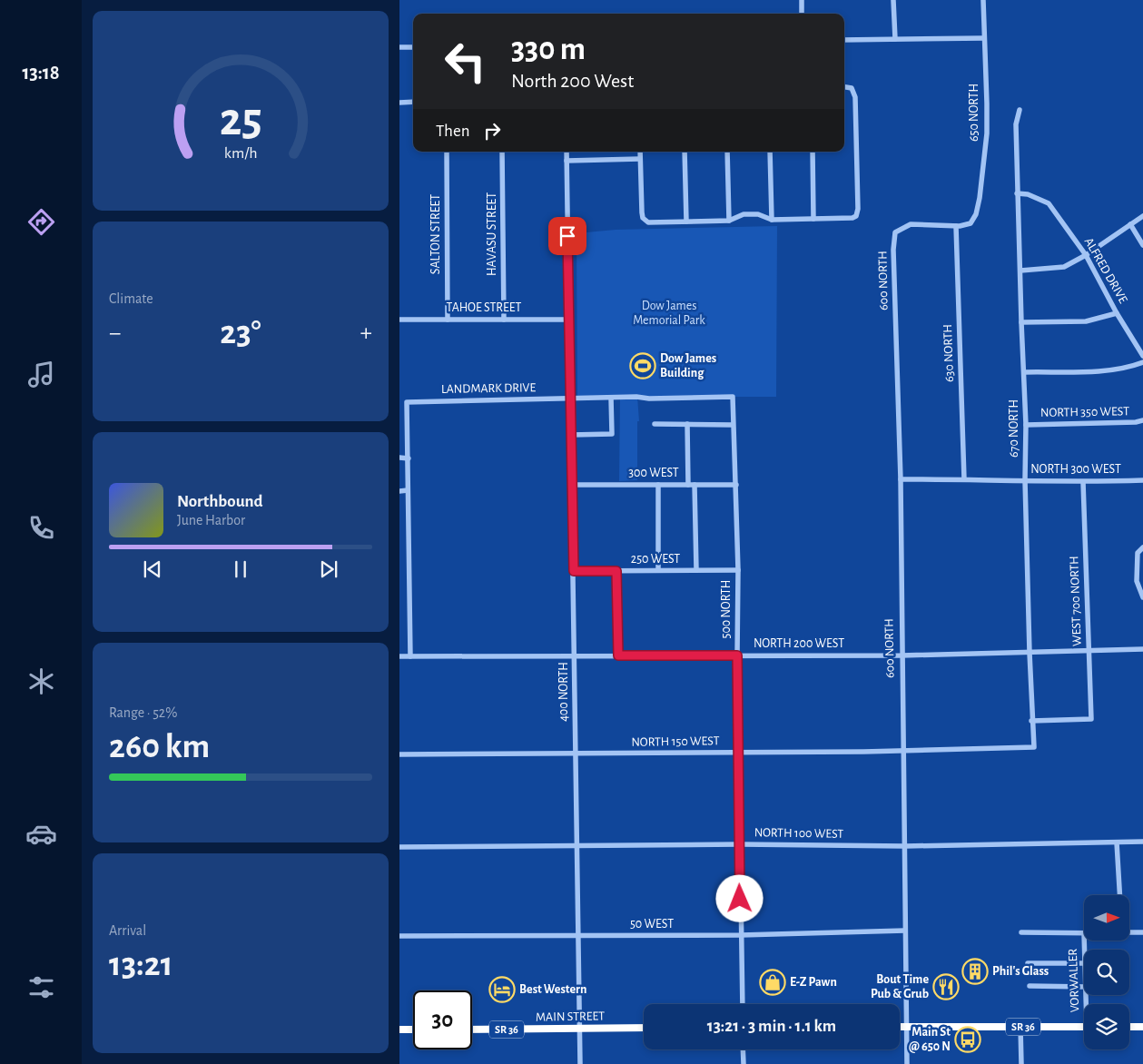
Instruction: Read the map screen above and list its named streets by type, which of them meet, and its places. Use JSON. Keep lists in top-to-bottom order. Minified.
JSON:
{"streets":{"highway":["MAIN STREET","SR 36"],"street":["650 NORTH","SALTON STREET","HAVASU STREET","ALFRED DRIVE","600 NORTH","TAHOE STREET","630 NORTH","LANDMARK DRIVE","NORTH 350 WEST","670 NORTH","NORTH 300 WEST","300 WEST","250 WEST","WEST 700 NORTH","500 NORTH","NORTH 200 WEST","400 NORTH","NORTH 150 WEST","NORTH 100 WEST","50 WEST"]},"crossings":[["650 NORTH","600 NORTH"],["650 NORTH","630 NORTH"],["SALTON STREET","TAHOE STREET"],["HAVASU STREET","TAHOE STREET"],["ALFRED DRIVE","670 NORTH"],["600 NORTH","630 NORTH"],["600 NORTH","NORTH 300 WEST"],["600 NORTH","NORTH 200 WEST"],["600 NORTH","NORTH 150 WEST"],["600 NORTH","NORTH 100 WEST"],["600 NORTH","50 WEST"],["600 NORTH","SR 36"],["TAHOE STREET","400 NORTH"],["630 NORTH","NORTH 300 WEST"],["LANDMARK DRIVE","500 NORTH"],["LANDMARK DRIVE","400 NORTH"],["NORTH 350 WEST","670 NORTH"],["670 NORTH","NORTH 300 WEST"],["670 NORTH","WEST 700 NORTH"],["670 NORTH","NORTH 200 WEST"],["670 NORTH","NORTH 150 WEST"],["NORTH 300 WEST","WEST 700 NORTH"],["300 WEST","500 NORTH"],["300 WEST","400 NORTH"],["250 WEST","500 NORTH"],["250 WEST","400 NORTH"],["WEST 700 NORTH","NORTH 200 WEST"],["500 NORTH","NORTH 200 WEST"],["500 NORTH","NORTH 150 WEST"],["500 NORTH","NORTH 100 WEST"],["500 NORTH","50 WEST"],["NORTH 200 WEST","400 NORTH"],["400 NORTH","NORTH 150 WEST"],["400 NORTH","NORTH 100 WEST"],["400 NORTH","50 WEST"],["400 NORTH","MAIN STREET"]],"parks":["Dow James Memorial Park"],"places":{"sports":["Dow James Building"],"building":["Phil's Glass"],"shop":["E-Z Pawn"],"restaurant":["Bout Time Pub & Grub"],"hotel":["Best Western"],"bus stop":["Main St @ 650 N"]},"north":"right","page":{"tabs":"13:18","turn":["330 m","North 200 West"],"then":"Then","tile":["Climate",["Range · 52%","260 km"],["Arrival","13:21"]],"heat":["−","23°","+"],"song":["Northbound","June Harbor"],"limit":"30","trip":"13:21 · 3 min · 1.1 km","gauge":["25","km/h"]}}
